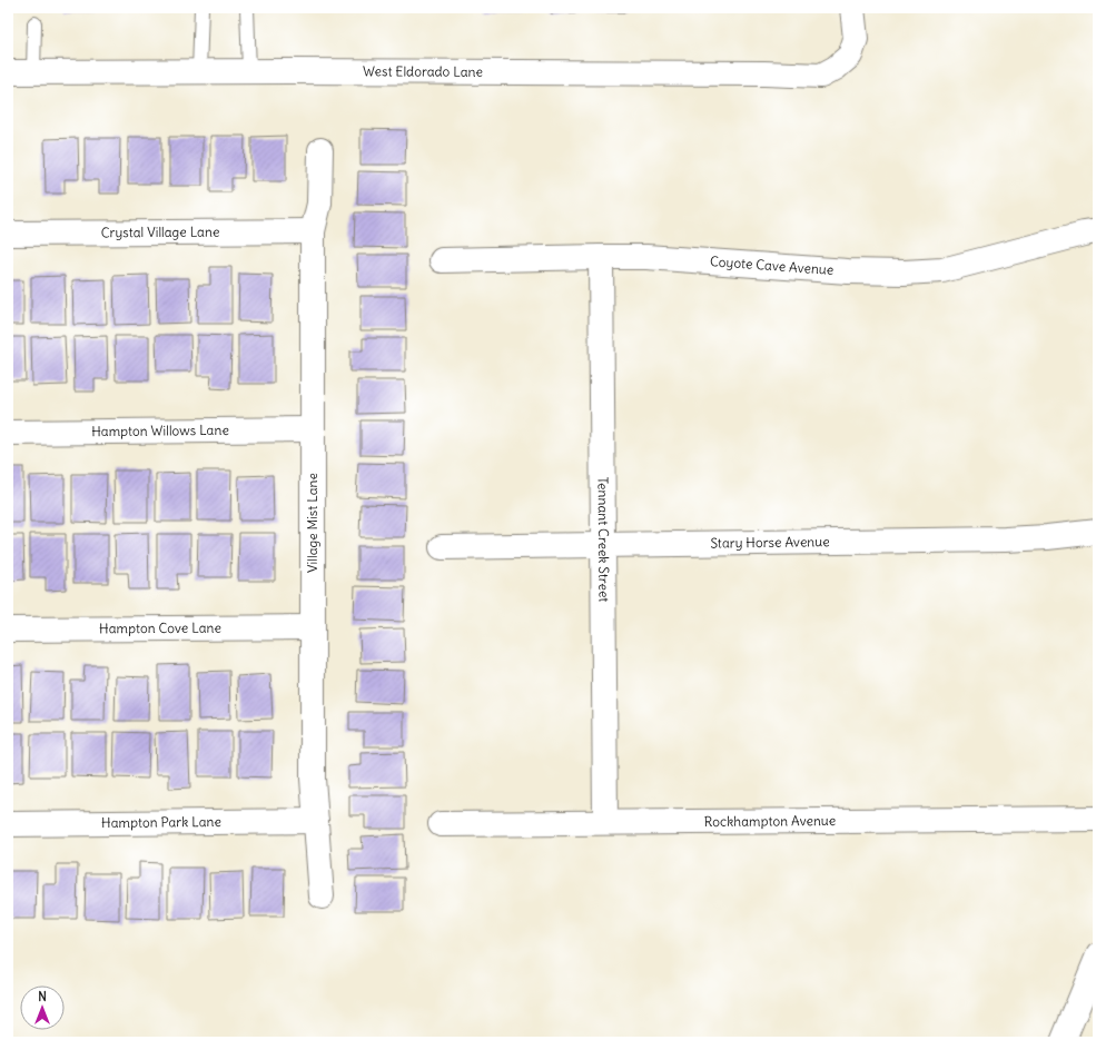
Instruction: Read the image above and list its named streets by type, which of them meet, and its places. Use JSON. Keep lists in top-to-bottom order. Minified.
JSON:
{"streets":{"street":["West Eldorado Lane","Crystal Village Lane","Coyote Cave Avenue","Hampton Willows Lane","Village Mist Lane","Tennant Creek Street","Stary Horse Avenue","Hampton Cove Lane","Rockhampton Avenue","Hampton Park Lane"]},"crossings":[["Crystal Village Lane","Village Mist Lane"],["Coyote Cave Avenue","Tennant Creek Street"],["Hampton Willows Lane","Village Mist Lane"],["Village Mist Lane","Hampton Cove Lane"],["Village Mist Lane","Hampton Park Lane"],["Tennant Creek Street","Stary Horse Avenue"],["Tennant Creek Street","Rockhampton Avenue"]],"north":"top"}
